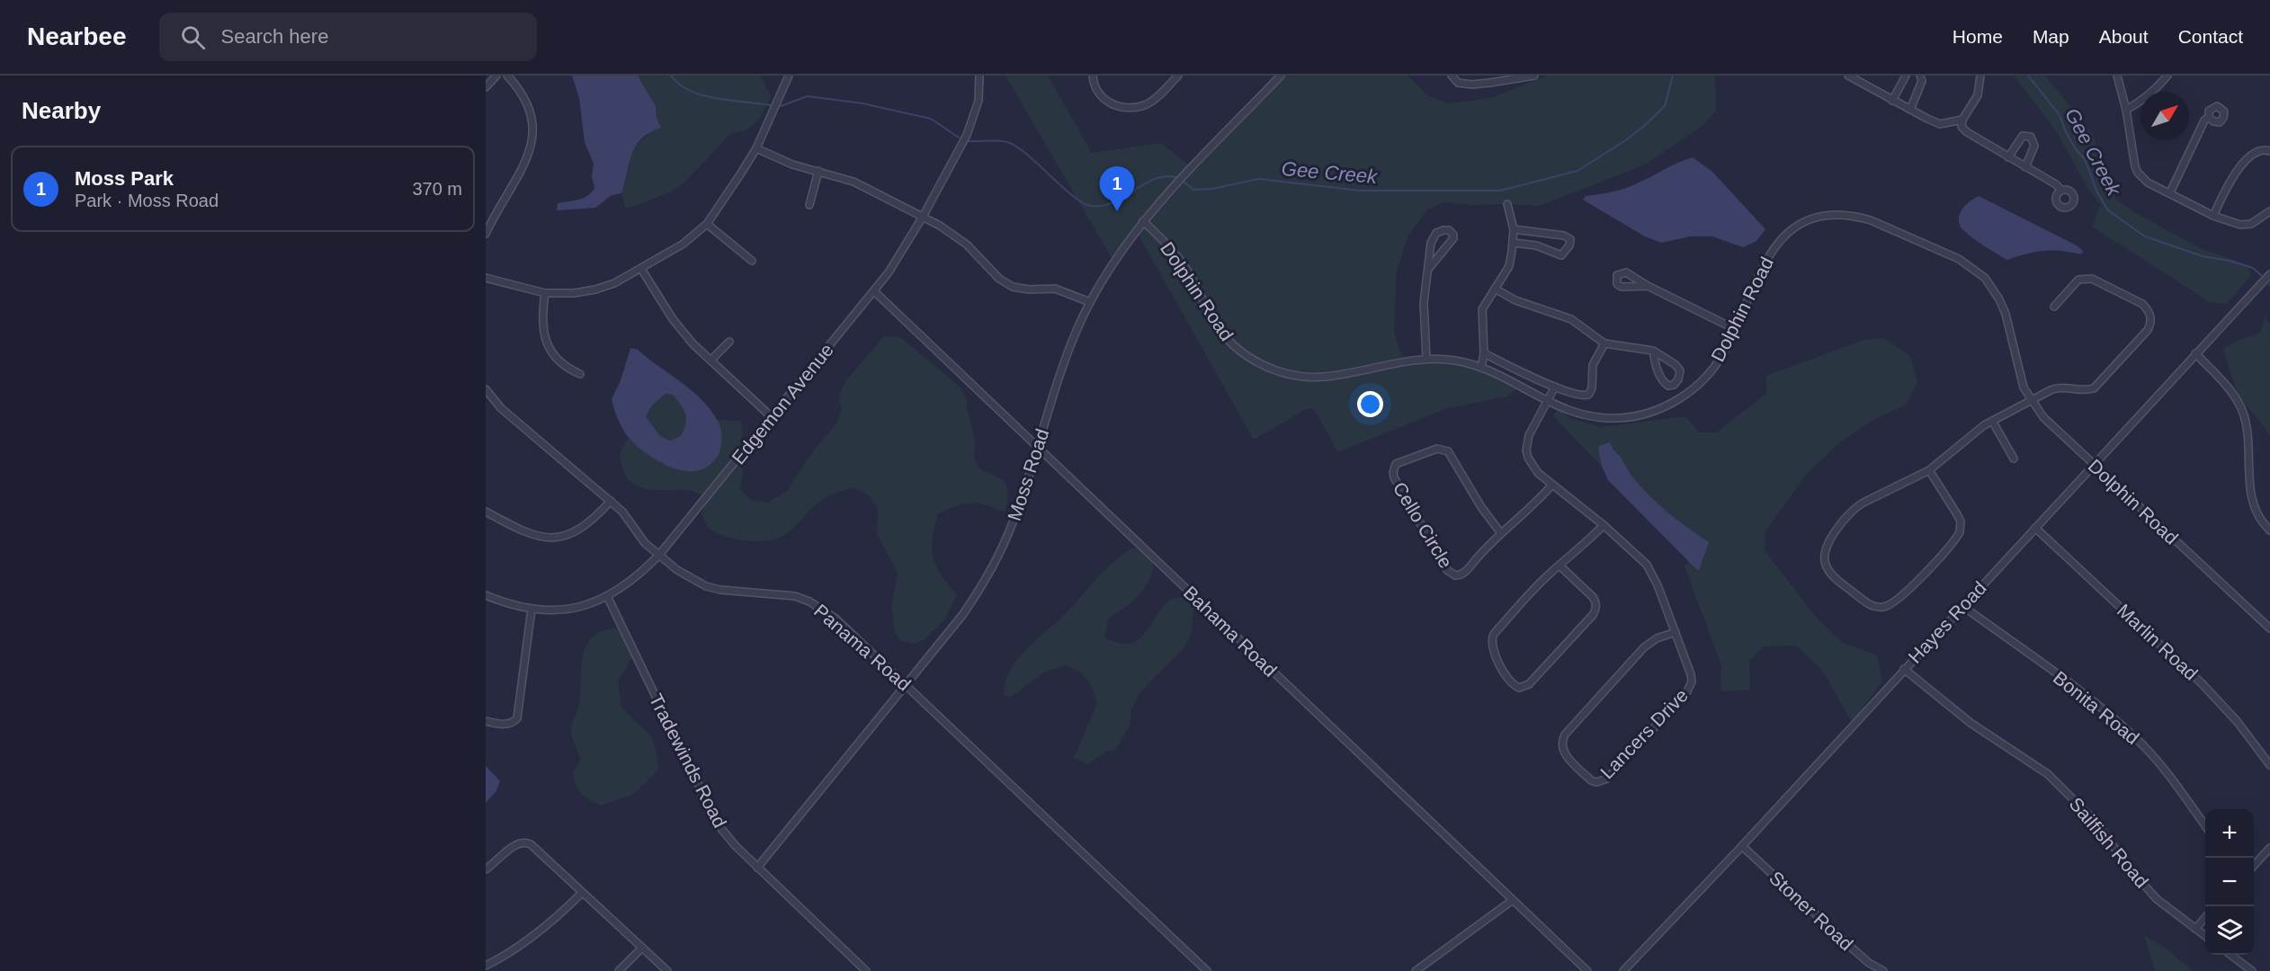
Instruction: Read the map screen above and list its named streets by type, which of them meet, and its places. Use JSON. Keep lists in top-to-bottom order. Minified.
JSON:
{"streets":{"street":["Dolphin Road","Edgemon Avenue","Moss Road","Cello Circle","Hayes Road","Bahama Road","Marlin Road","Panama Road","Bonita Road","Lancers Drive","Tradewinds Road","Sailfish Road","Stoner Road"]},"crossings":[["Dolphin Road","Moss Road"],["Dolphin Road","Hayes Road"],["Dolphin Road","Lancers Drive"],["Edgemon Avenue","Bahama Road"],["Edgemon Avenue","Panama Road"],["Edgemon Avenue","Tradewinds Road"],["Moss Road","Bahama Road"],["Moss Road","Panama Road"],["Moss Road","Tradewinds Road"],["Cello Circle","Lancers Drive"],["Hayes Road","Marlin Road"],["Hayes Road","Bonita Road"],["Hayes Road","Sailfish Road"],["Hayes Road","Stoner Road"]],"water":["Gee Creek"],"north":"top right","page":{"header":"Nearbee","search":"Search here","nav":["Home","Map","About","Contact"],"heading":"Nearby","list":[{"mark":"1","name":"Moss Park","note":"Park · Moss Road","value":"370 m"}],"pins":"1","map_buttons":["+","−"]}}
